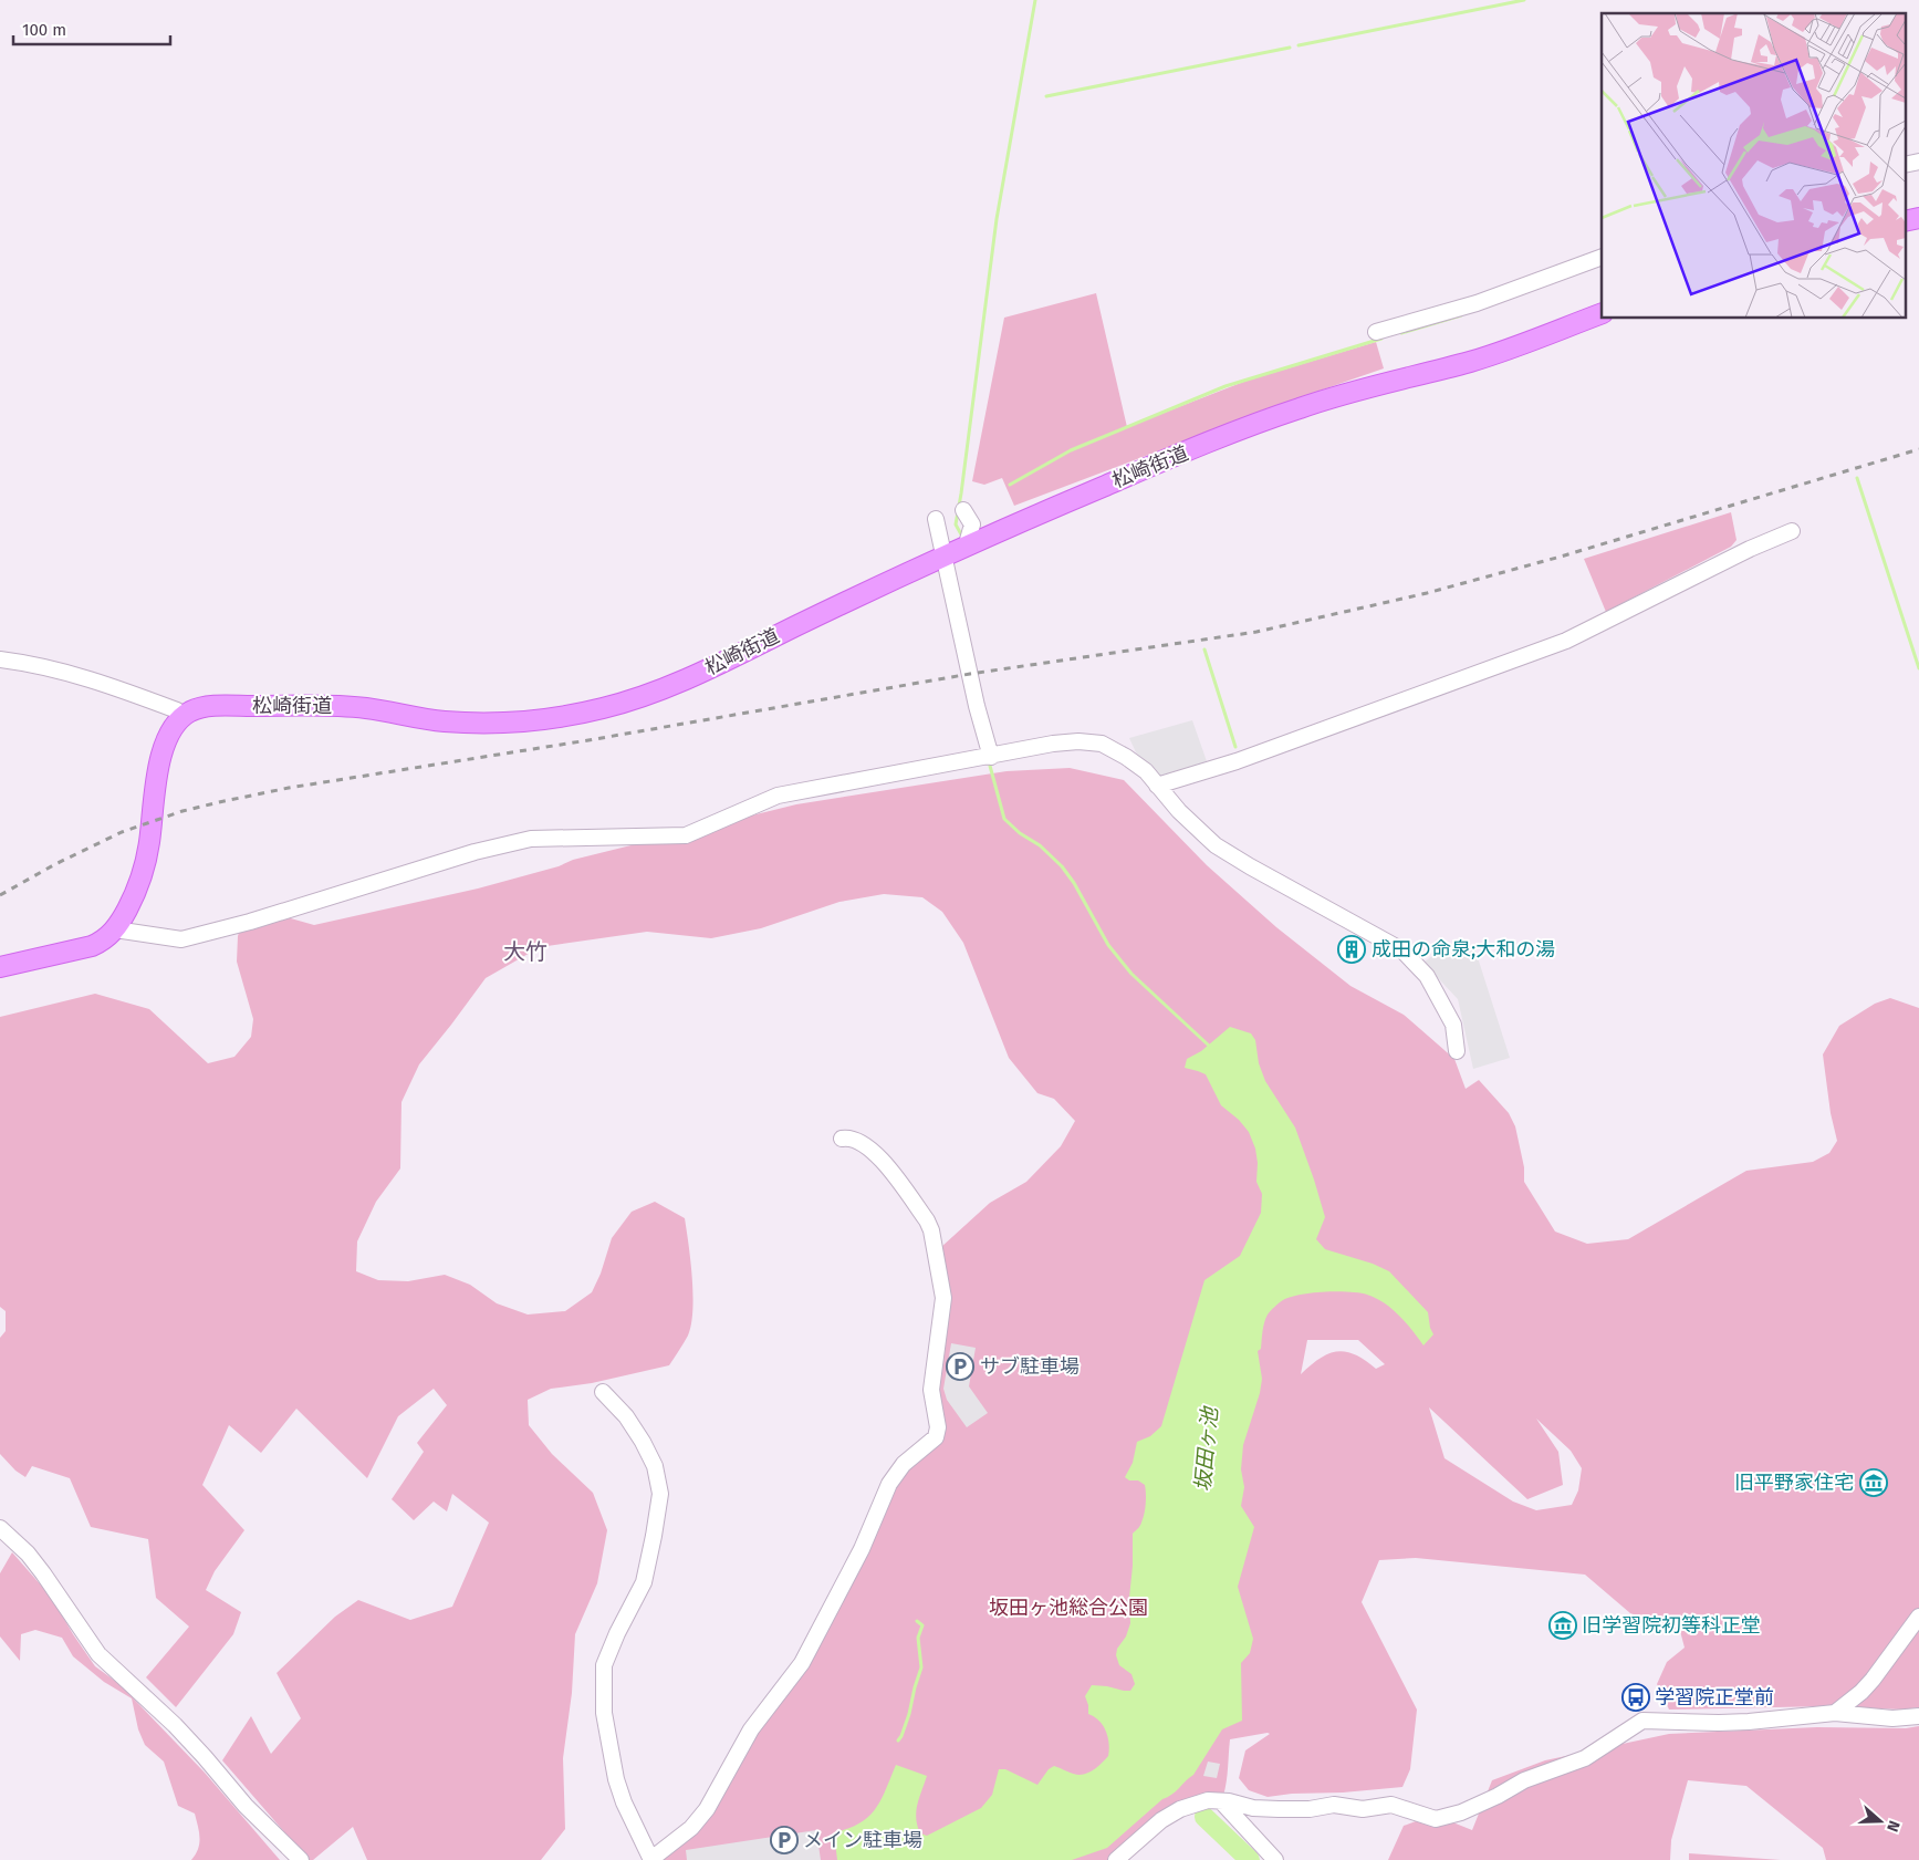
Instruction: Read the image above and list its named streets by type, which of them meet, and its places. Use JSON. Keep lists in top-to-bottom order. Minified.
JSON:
{"streets":{"main road":["松崎街道"]},"districts":["大竹"],"water":["坂田ヶ池"],"parks":["坂田ヶ池総合公園"],"places":{"building":["成田の命泉;大和の湯"],"parking":["サブ駐車場","メイン駐車場"],"museum":["旧平野家住宅","旧学習院初等科正堂"],"bus stop":["学習院正堂前"]},"scale_bar":"100 m","north":"right"}
